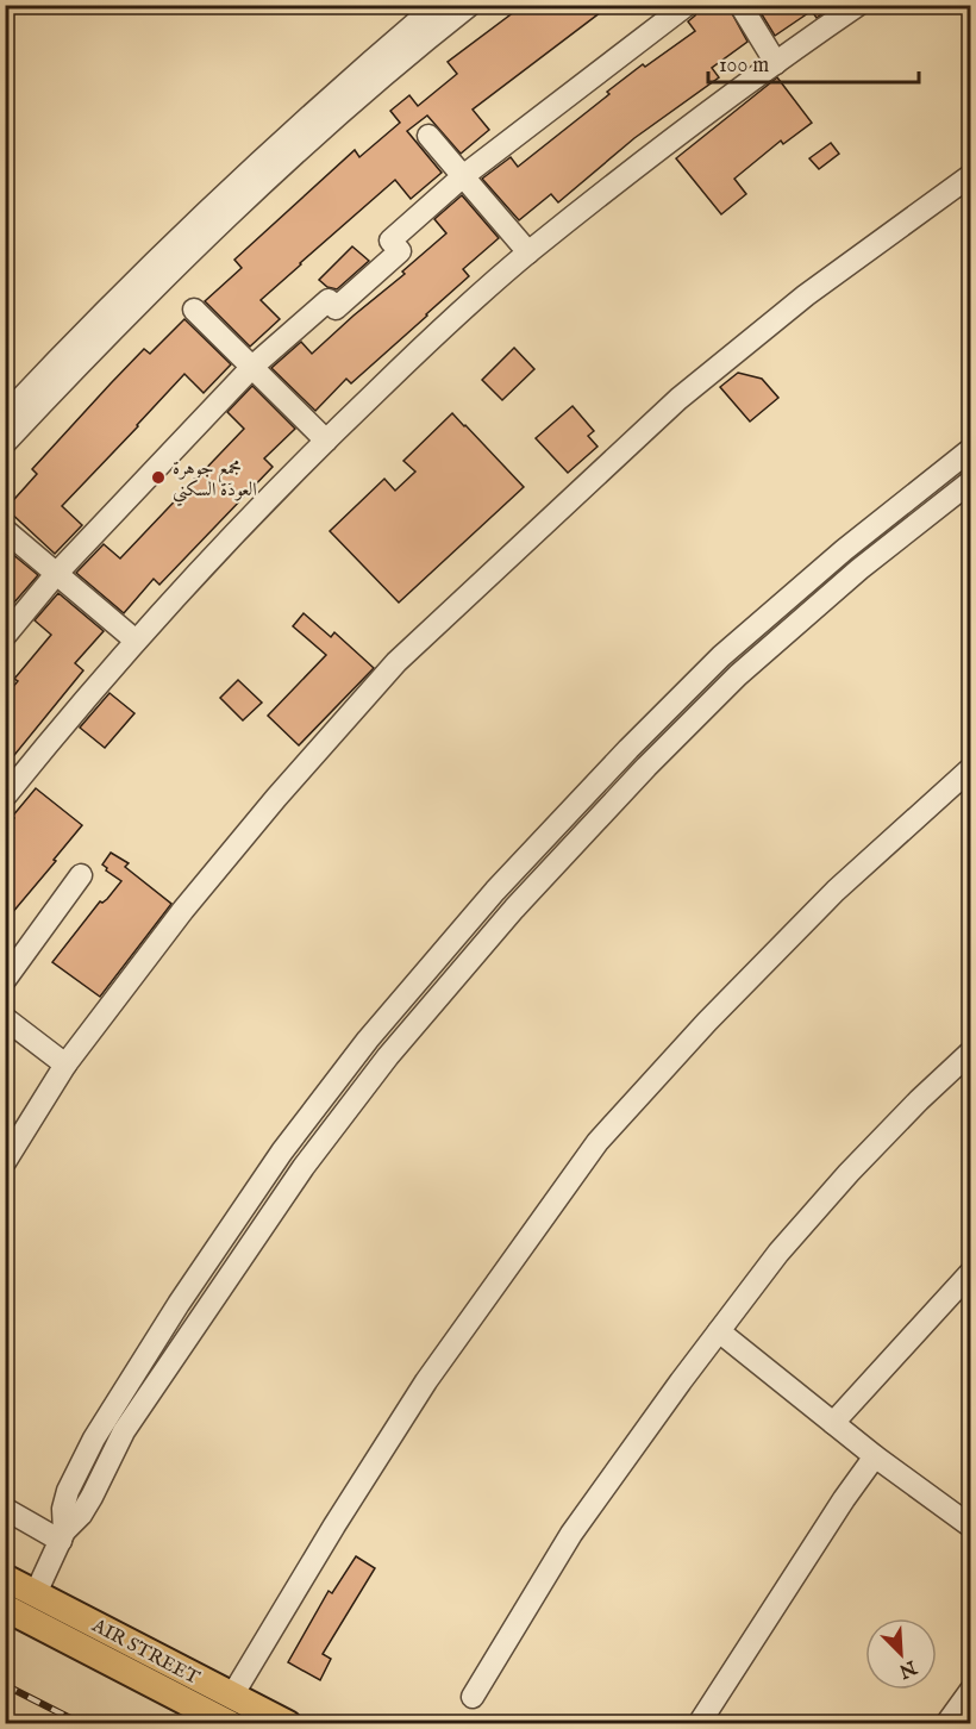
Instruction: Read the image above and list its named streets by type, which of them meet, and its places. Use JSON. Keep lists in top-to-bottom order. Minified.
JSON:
{"streets":{"main road":["AIR STREET"]},"places":["مجمع جوهرة العودة السكني"],"scale_bar":"100 m","north":"bottom right"}
